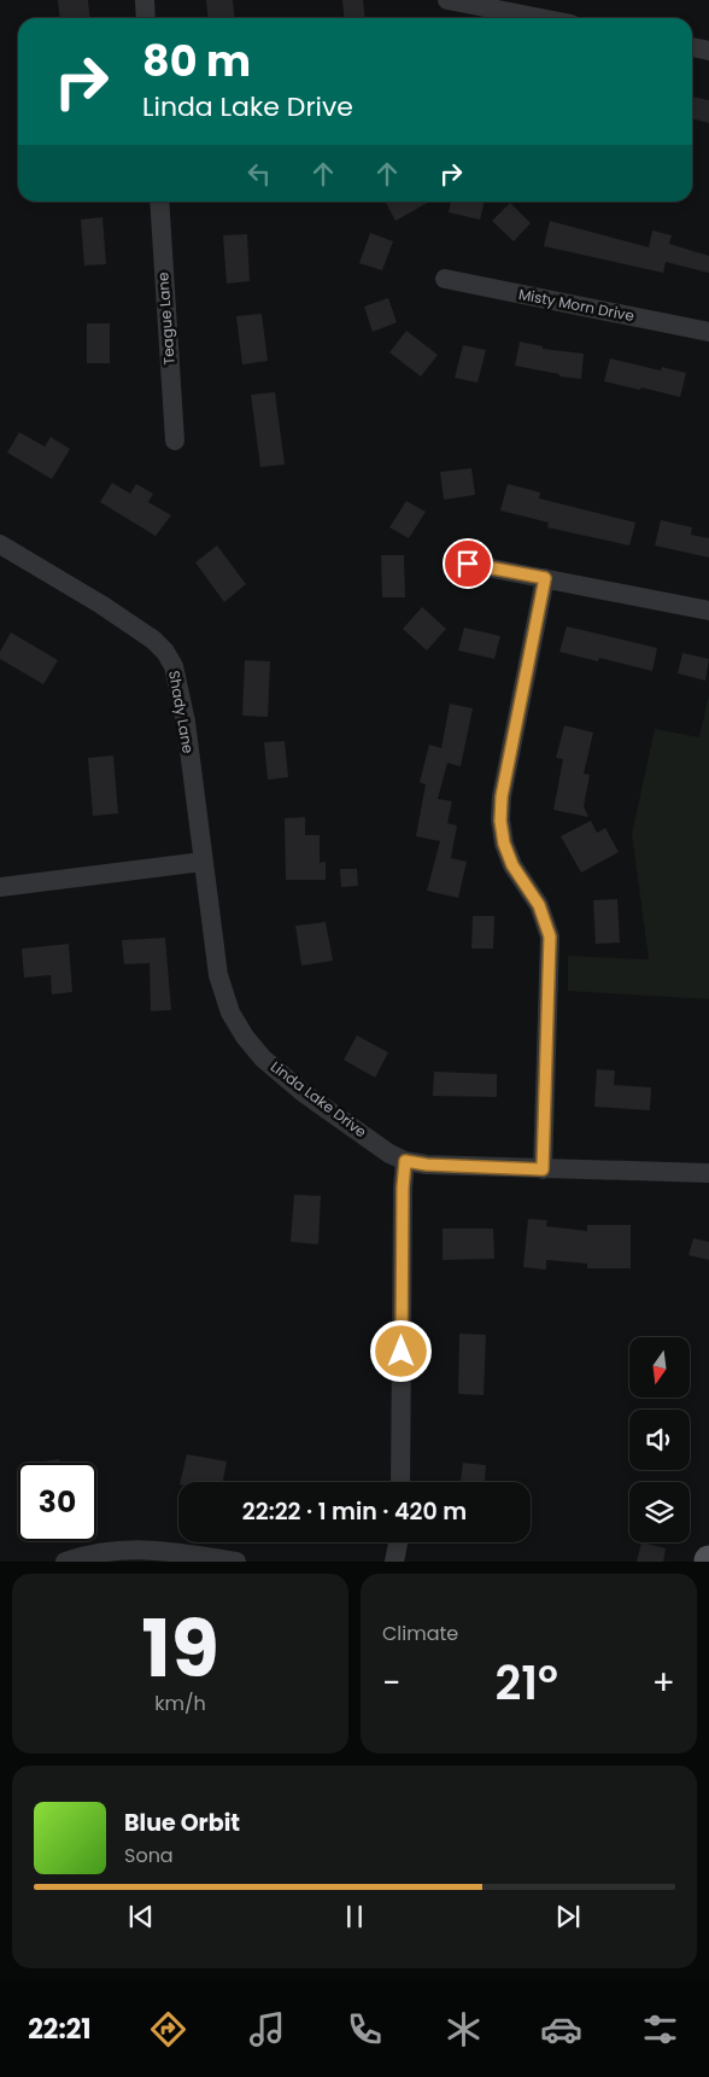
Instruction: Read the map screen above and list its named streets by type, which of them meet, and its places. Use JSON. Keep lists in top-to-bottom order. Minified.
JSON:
{"streets":{"street":["Misty Morn Drive","Teague Lane","Shady Lane","Linda Lake Drive"]},"crossings":[["Shady Lane","Linda Lake Drive"]],"north":"bottom","page":{"turn":["80 m","Linda Lake Drive"],"limit":"30","trip":"22:22 · 1 min · 420 m","tile":[["19","km/h"],"Climate"],"heat":["−","21°","+"],"song":["Blue Orbit","Sona"],"tabs":"22:21"}}
